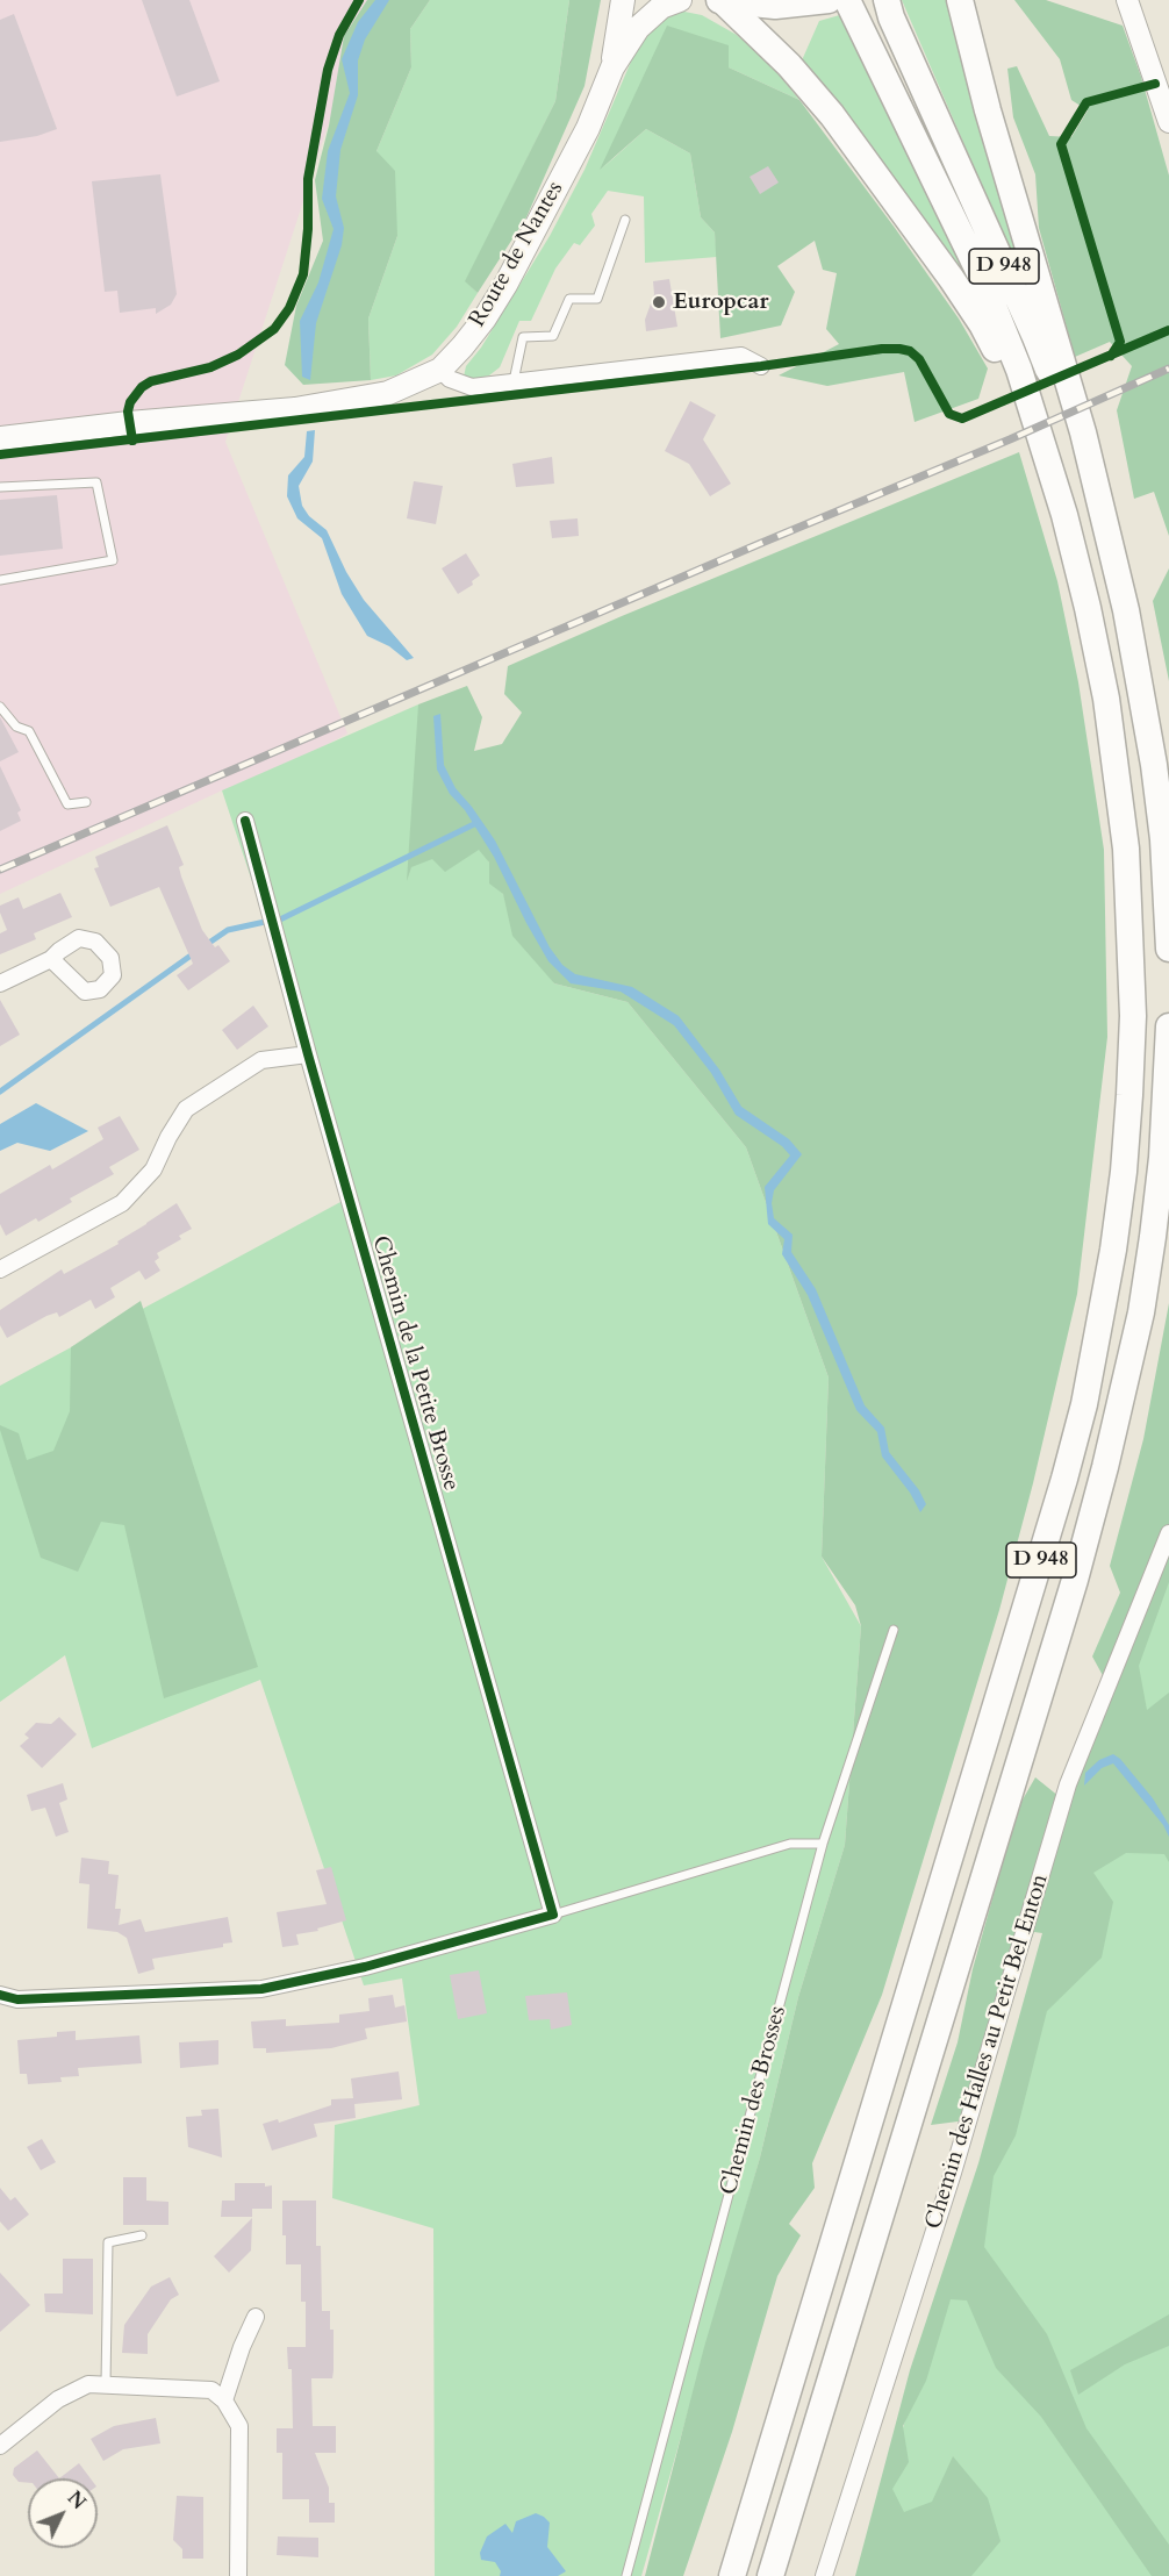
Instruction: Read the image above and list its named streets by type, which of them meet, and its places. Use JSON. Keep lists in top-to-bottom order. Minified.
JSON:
{"streets":{"main road":["Route de Nantes","D 948"],"street":["Chemin de la Petite Brosse","Chemin des Halles au Petit Bel Enton"],"lane":["Chemin des Brosses"]},"places":["Europcar"],"north":"top right"}
